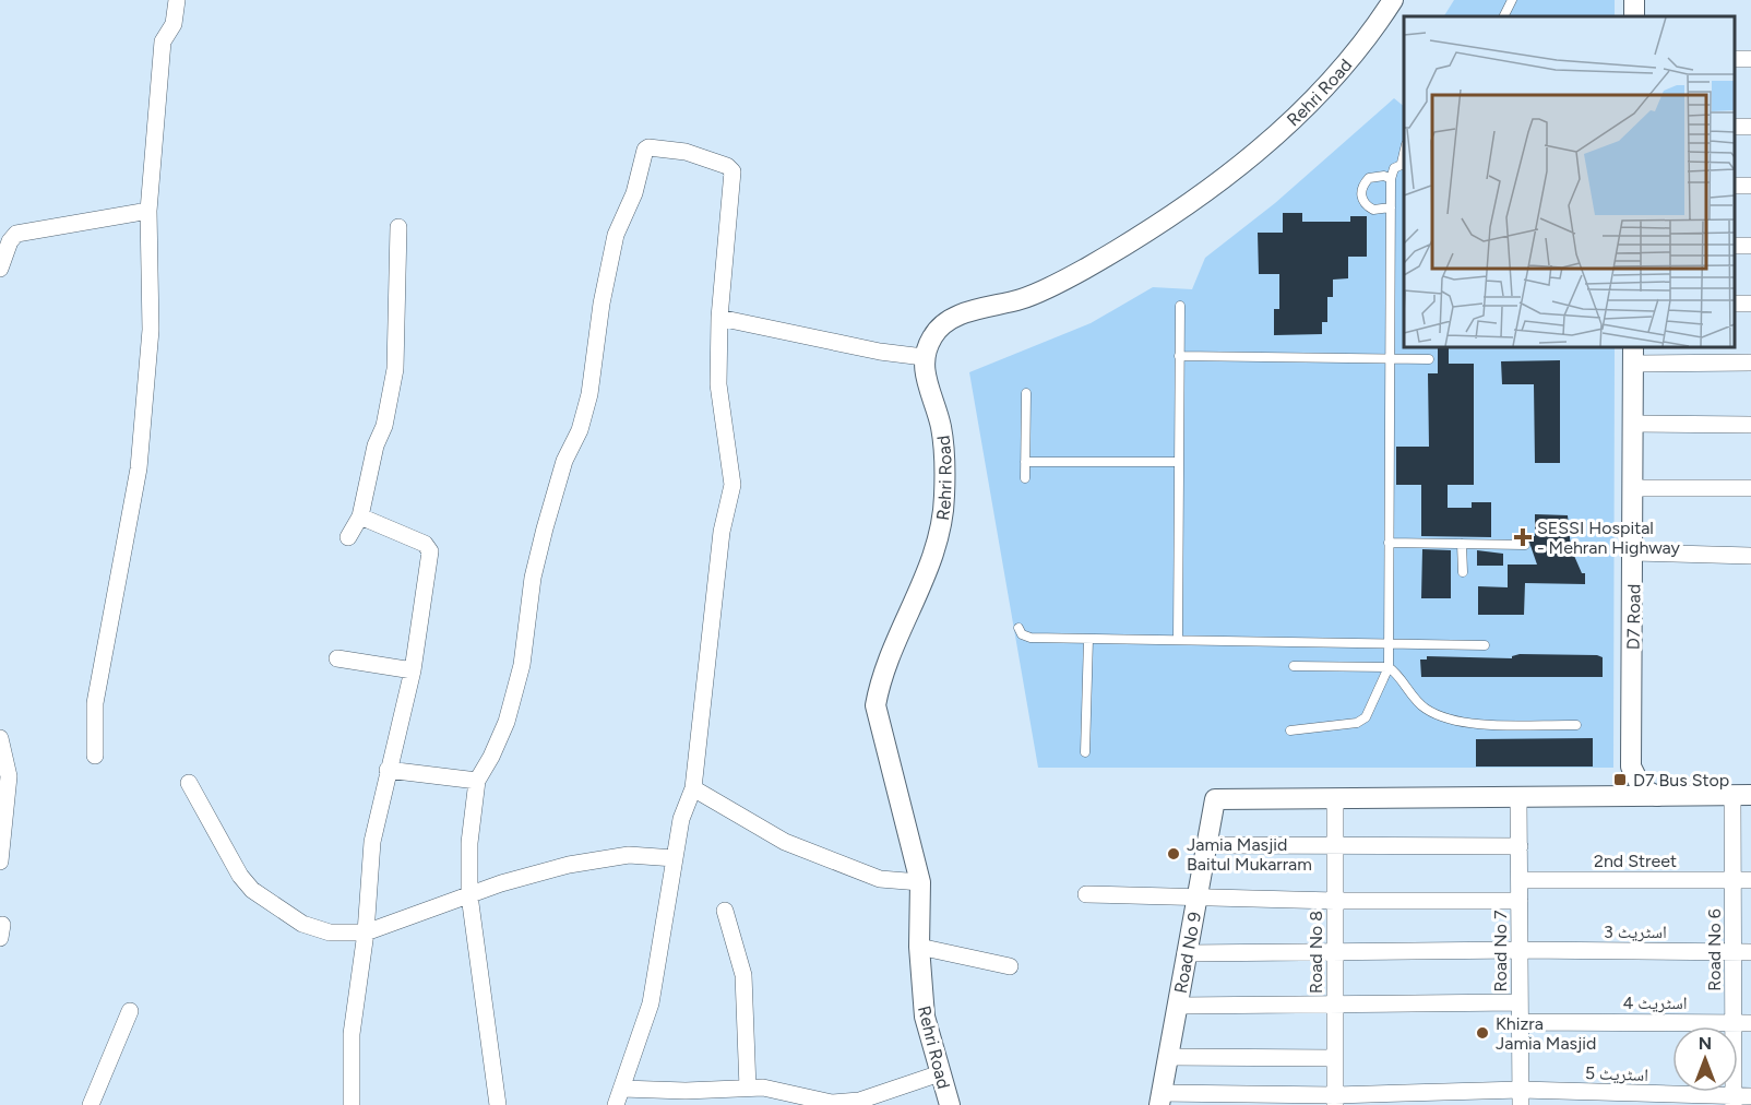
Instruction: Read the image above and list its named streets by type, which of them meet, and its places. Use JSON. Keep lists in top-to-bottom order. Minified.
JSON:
{"streets":{"street":["Rehri Road","D7 Road","2nd Street","اسٹریٹ 3","Road No 6","Road No 7","Road No 9","Road No 8","اسٹریٹ 4","اسٹریٹ 5"]},"crossings":[["2nd Street","Road No 6"],["2nd Street","Road No 7"],["اسٹریٹ 3","Road No 6"],["اسٹریٹ 3","Road No 7"],["اسٹریٹ 3","Road No 9"],["اسٹریٹ 3","Road No 8"],["Road No 6","اسٹریٹ 4"],["Road No 6","اسٹریٹ 5"],["Road No 7","اسٹریٹ 4"],["Road No 7","اسٹریٹ 5"],["Road No 9","Road No 8"],["Road No 9","اسٹریٹ 5"],["Road No 8","اسٹریٹ 5"]],"places":{"health":["SESSI Hospital - Mehran Highway"],"transit":["D7 Bus Stop"],"other":["Jamia Masjid Baitul Mukarram","Khizra Jamia Masjid"]},"north":"top"}
